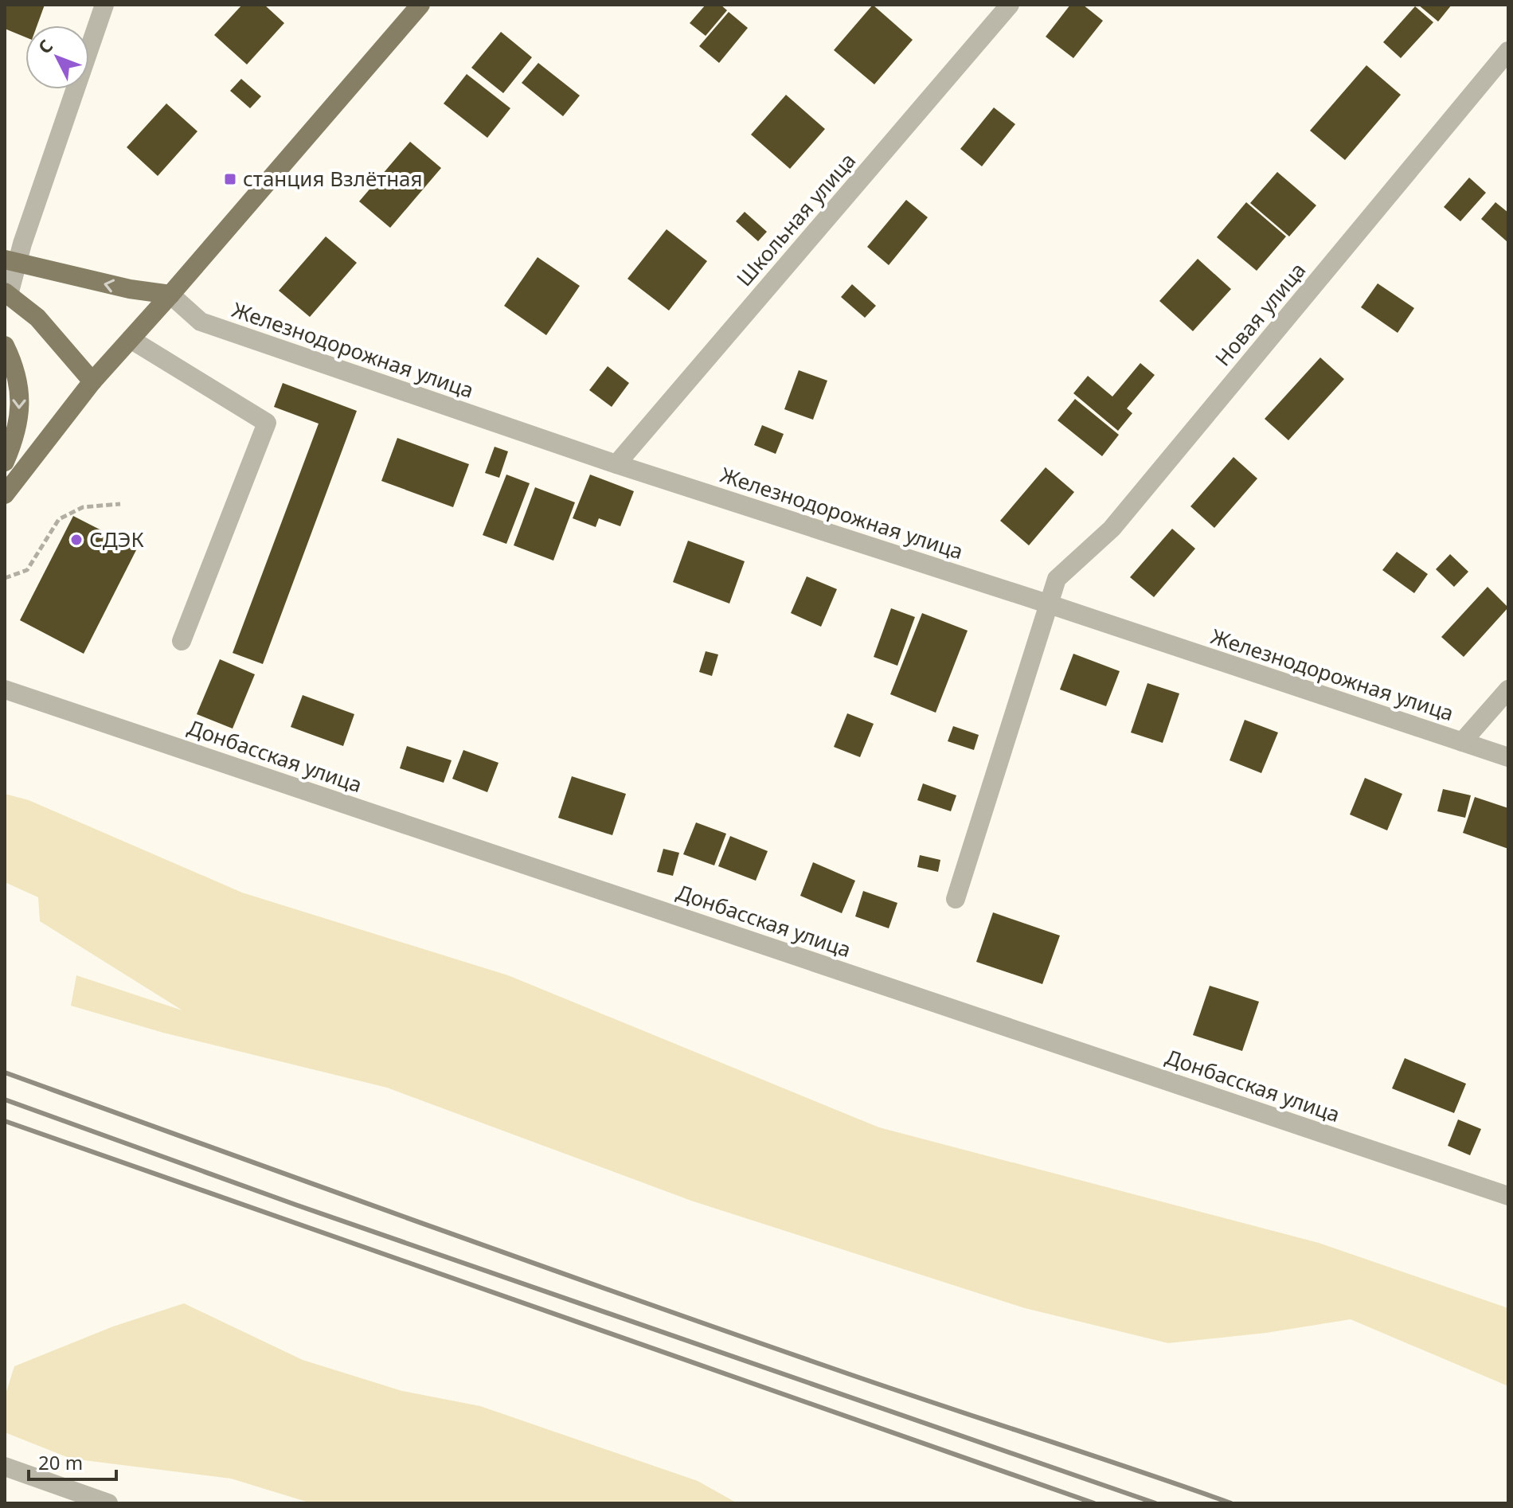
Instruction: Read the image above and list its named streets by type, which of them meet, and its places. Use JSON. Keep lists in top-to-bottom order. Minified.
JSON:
{"streets":{"street":["Школьная улица","Новая улица","Железнодорожная улица","Донбасская улица"]},"crossings":[["Школьная улица","Железнодорожная улица"],["Новая улица","Железнодорожная улица"]],"places":{"transit":["станция Взлётная"],"other":["СДЭК"]},"scale_bar":"20 m","north":"top left"}
